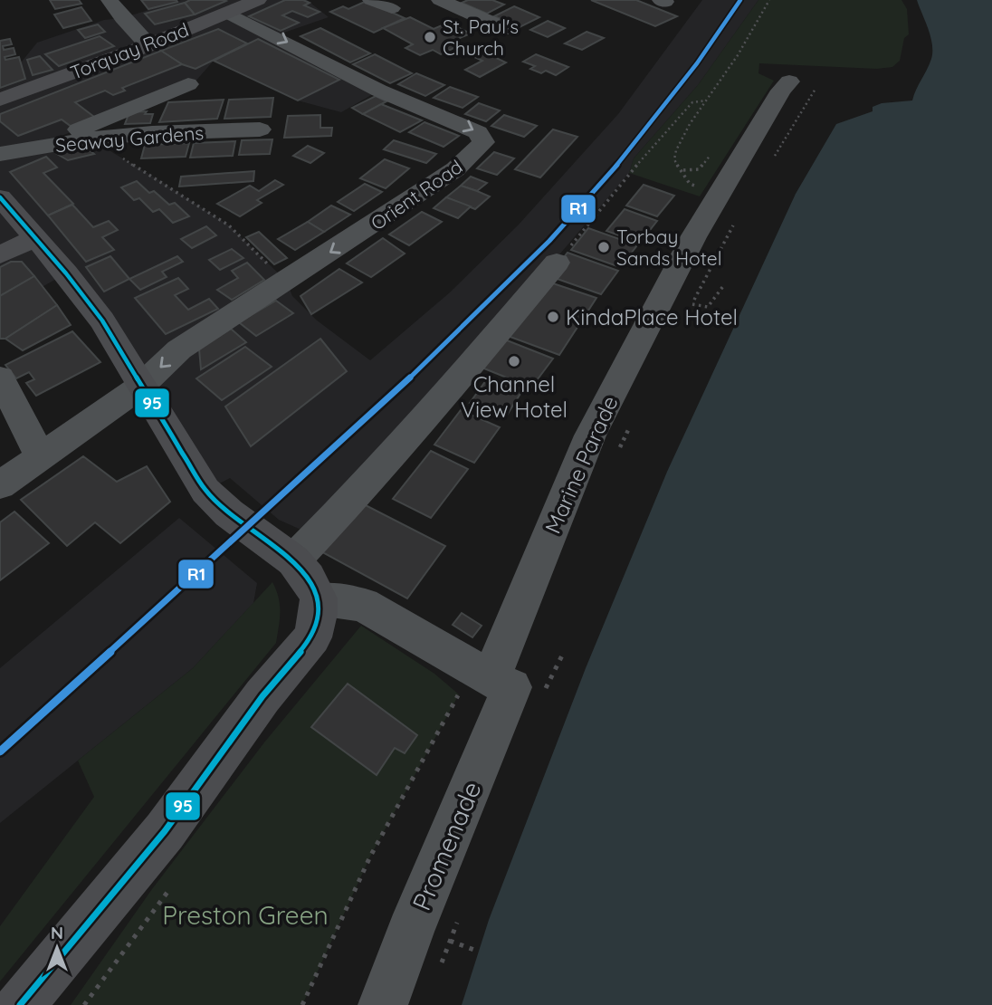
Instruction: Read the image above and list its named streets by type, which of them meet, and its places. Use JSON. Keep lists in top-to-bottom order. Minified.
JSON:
{"streets":{"main road":["Torquay Road"],"street":["Seaway Gardens","Orient Road","Marine Parade","Promenade"]},"crossings":[["Torquay Road","Orient Road"]],"parks":["Preston Green"],"places":["St. Paul's Church","Torbay Sands Hotel","KindaPlace Hotel","Channel View Hotel"],"lines":["transit line R1","transit line 95"],"north":"top"}
